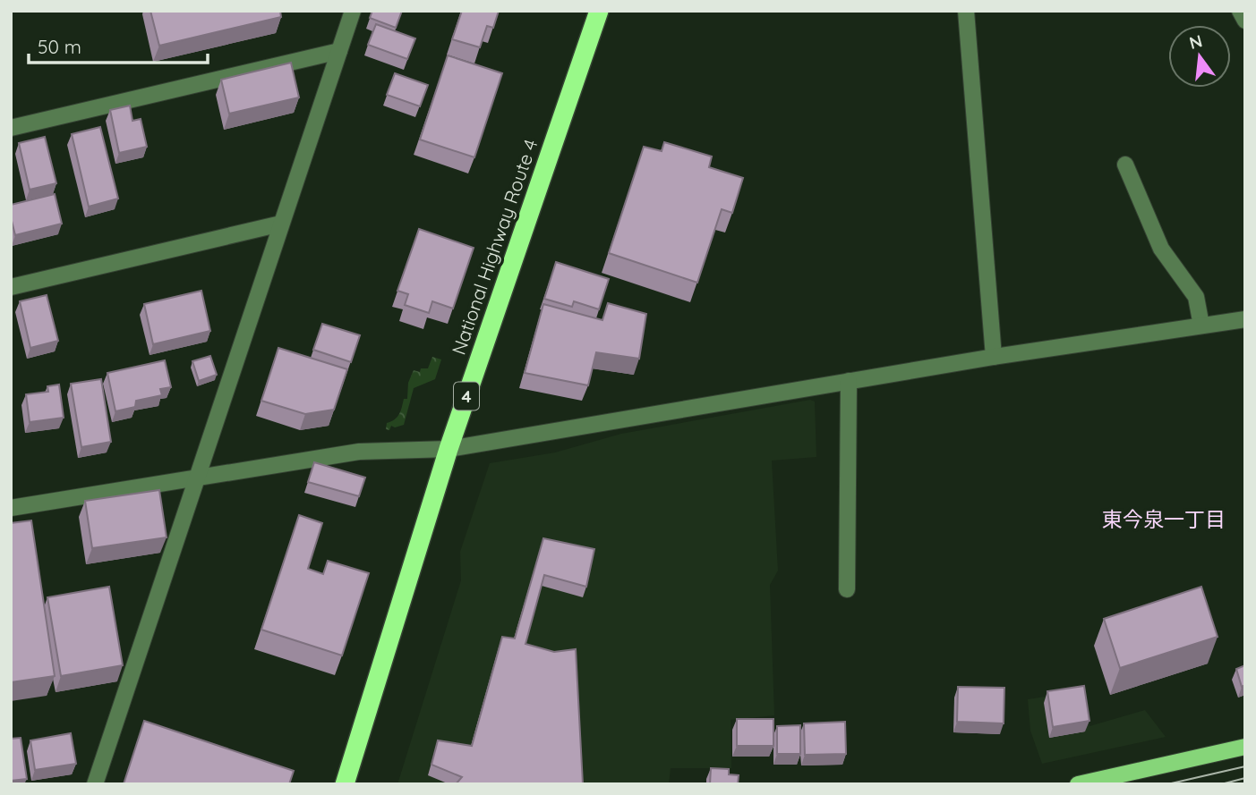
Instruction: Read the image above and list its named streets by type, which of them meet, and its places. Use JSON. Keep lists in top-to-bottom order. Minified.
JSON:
{"streets":{"highway":["National Highway Route 4","4"]},"districts":["東今泉一丁目"],"scale_bar":"50 m","north":"top"}
